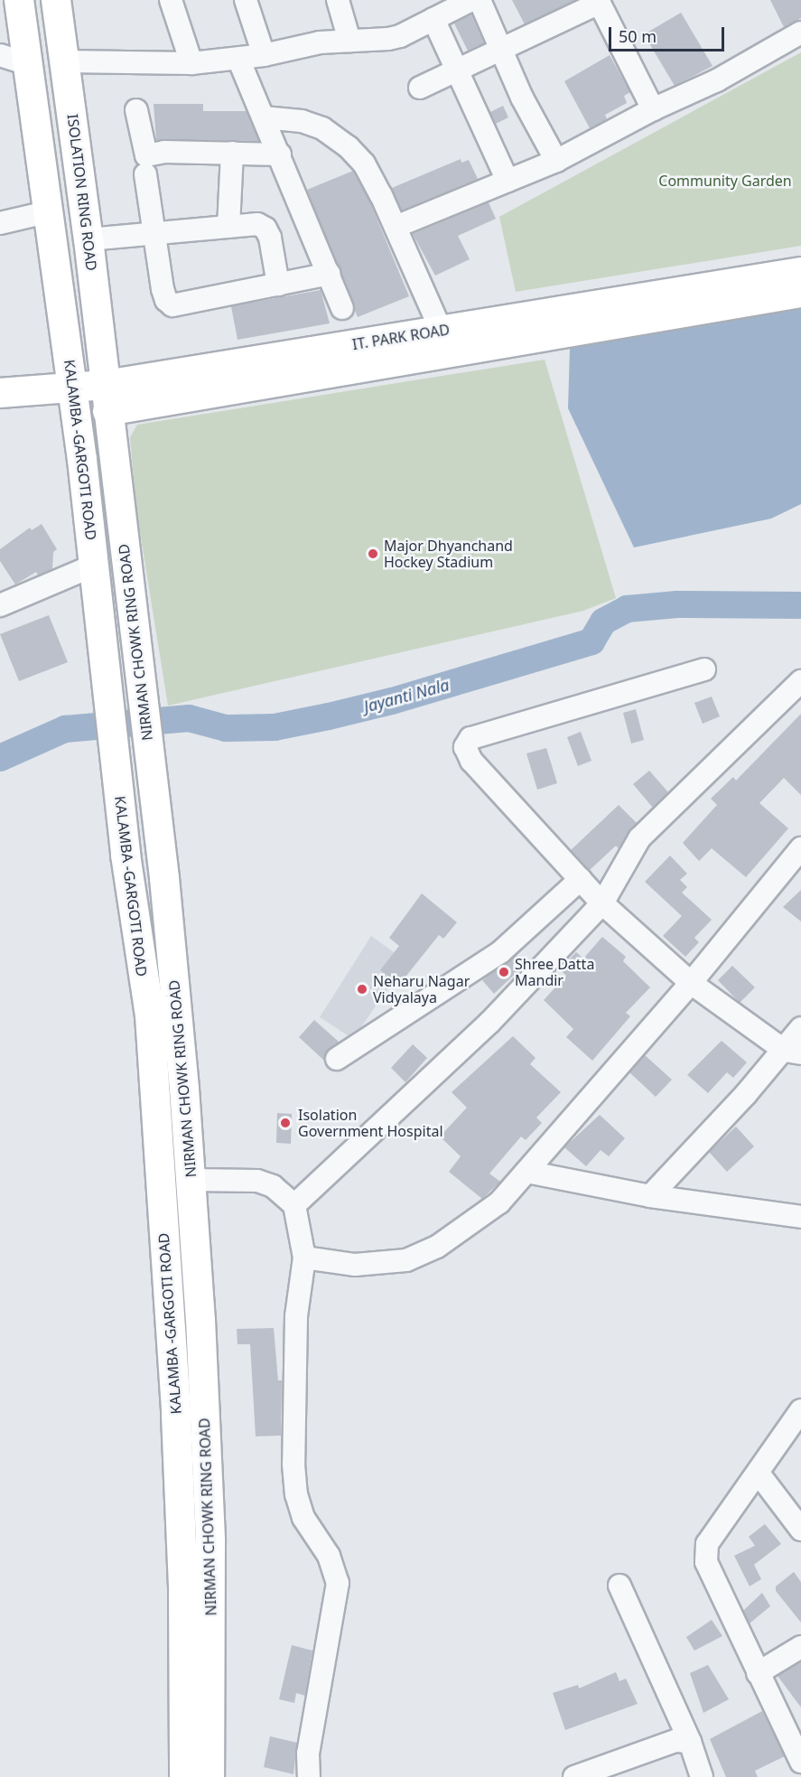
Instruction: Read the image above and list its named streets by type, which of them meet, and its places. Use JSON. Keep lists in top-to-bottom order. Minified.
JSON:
{"streets":{"main road":["ISOLATION RING ROAD","IT. PARK ROAD","KALAMBA -GARGOTI ROAD","NIRMAN CHOWK RING ROAD"]},"crossings":[["ISOLATION RING ROAD","IT. PARK ROAD"],["ISOLATION RING ROAD","NIRMAN CHOWK RING ROAD"],["IT. PARK ROAD","KALAMBA -GARGOTI ROAD"],["IT. PARK ROAD","NIRMAN CHOWK RING ROAD"]],"water":["Jayanti Nala"],"parks":["Community Garden"],"places":["Major Dhyanchand Hockey Stadium","Shree Datta Mandir","Neharu Nagar Vidyalaya","Isolation Government Hospital"],"scale_bar":"50 m"}
